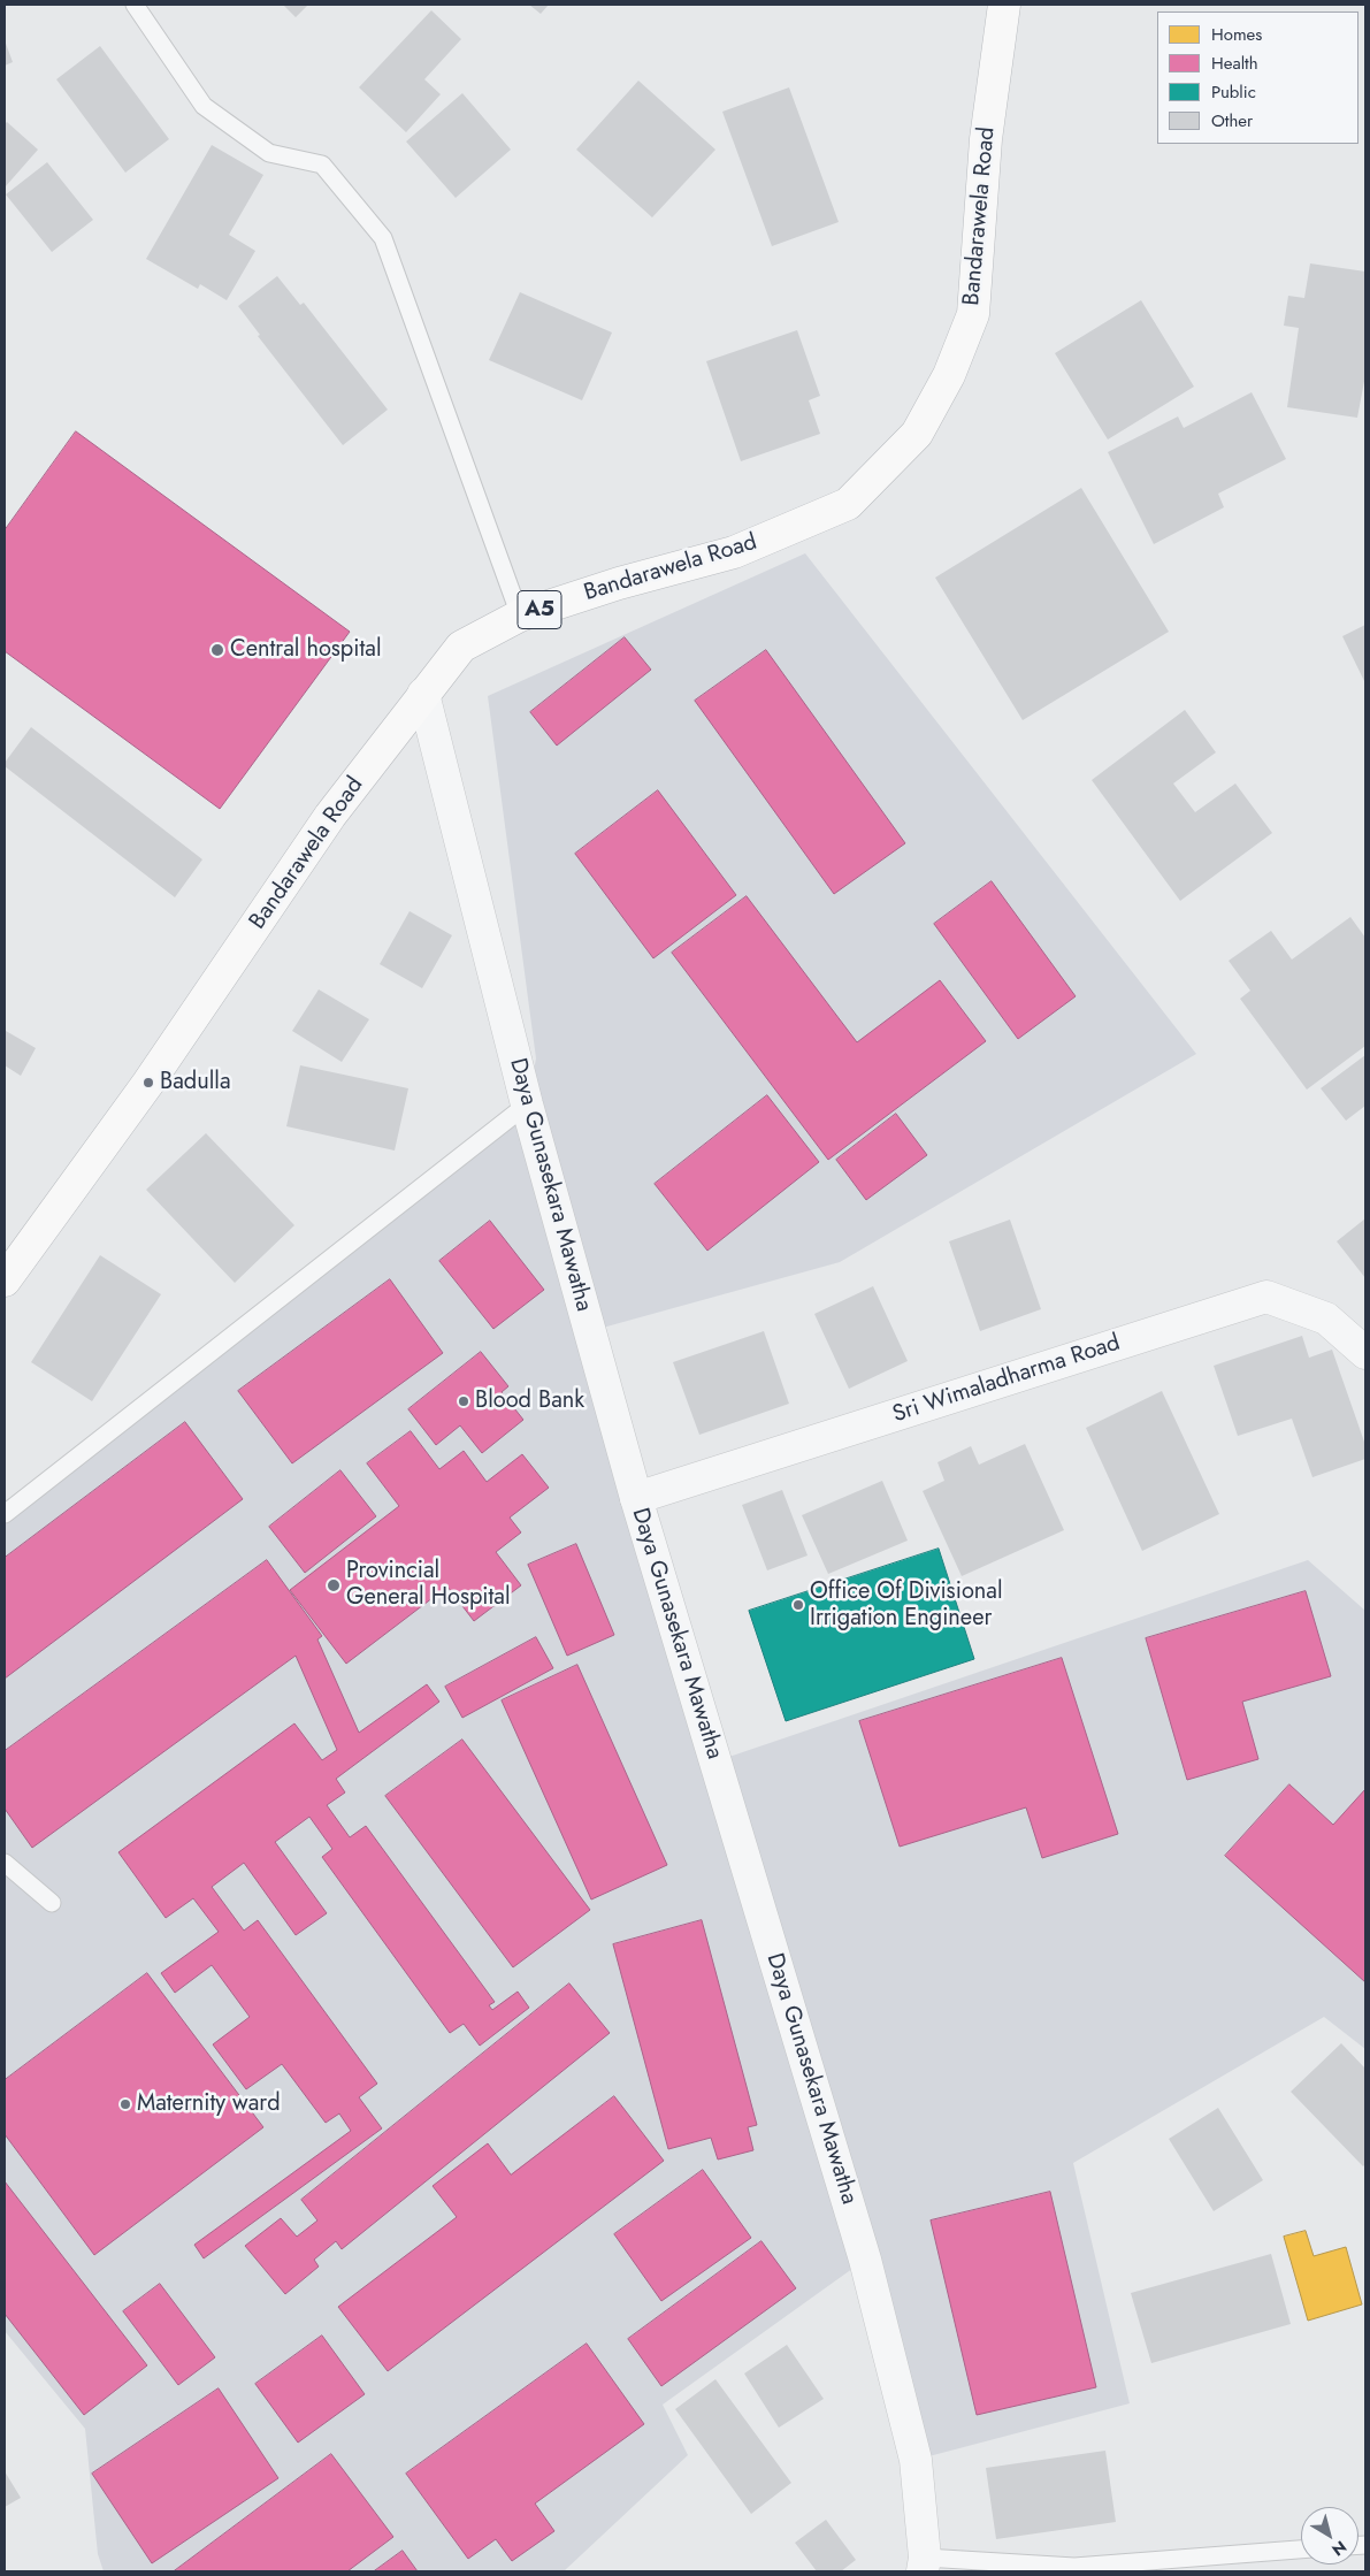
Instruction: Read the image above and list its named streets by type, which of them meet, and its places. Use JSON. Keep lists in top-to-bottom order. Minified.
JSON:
{"streets":{"highway":["Bandarawela Road","A5"],"street":["Daya Gunasekara Mawatha","Sri Wimaladharma Road"]},"crossings":[["Bandarawela Road","Daya Gunasekara Mawatha"],["Daya Gunasekara Mawatha","Sri Wimaladharma Road"]],"places":["Central hospital","Badulla","Blood Bank","Provincial General Hospital","Office Of Divisional Irrigation Engineer","Maternity ward"],"legend":["Homes","Health","Public","Other"],"north":"bottom right"}
